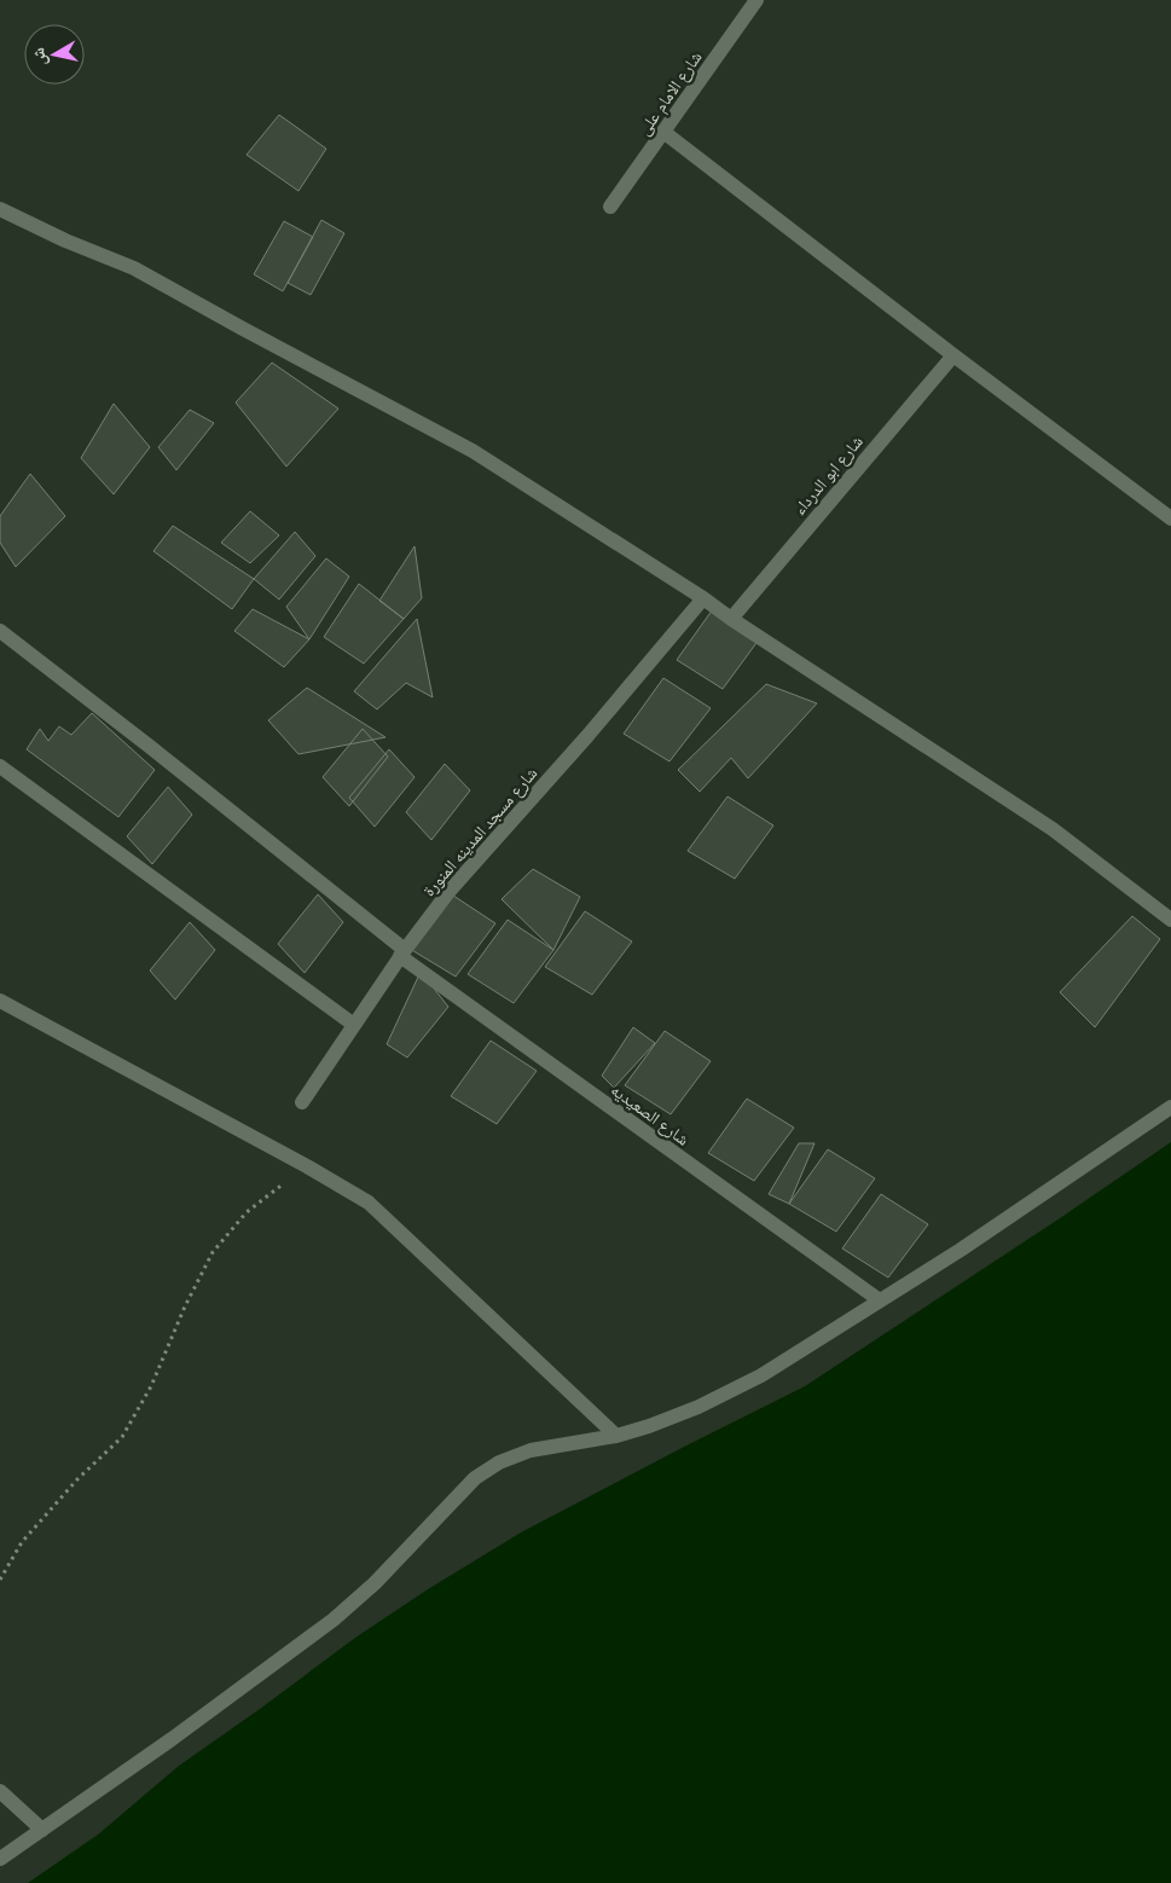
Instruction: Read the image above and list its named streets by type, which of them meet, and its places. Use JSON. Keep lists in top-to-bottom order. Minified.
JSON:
{"streets":{"street":["شارع الامام على","شارع ابو الدرداء","شارع مسجد المدينه المنورة","شارع الصعيديه"]},"crossings":[["شارع مسجد المدينه المنورة","شارع الصعيديه"]],"north":"left"}
